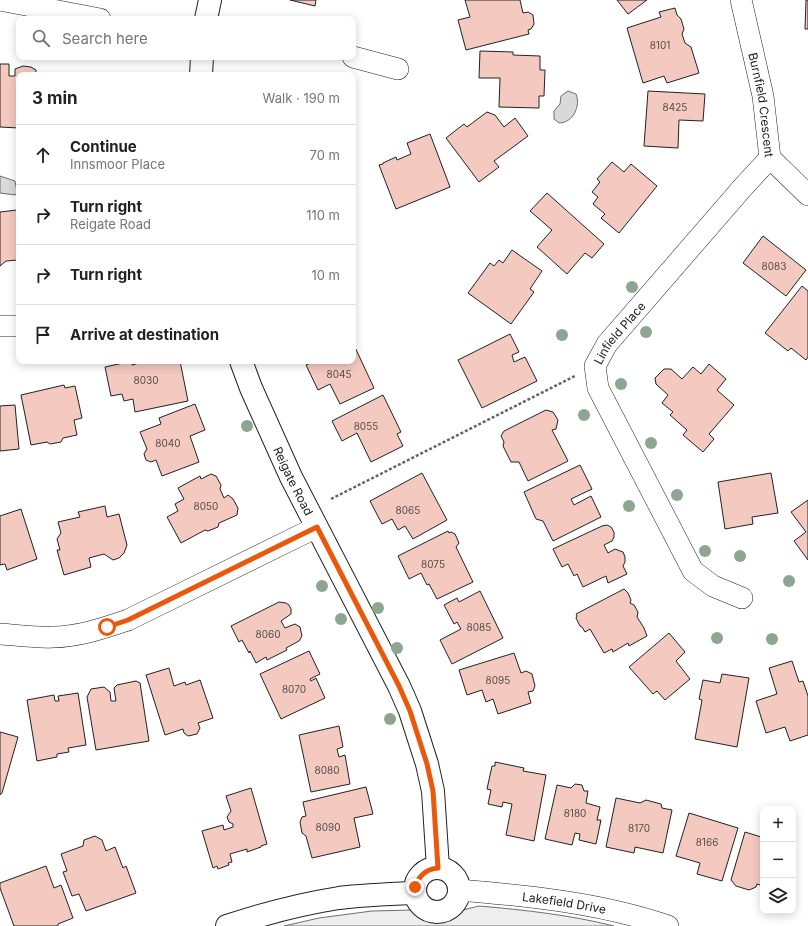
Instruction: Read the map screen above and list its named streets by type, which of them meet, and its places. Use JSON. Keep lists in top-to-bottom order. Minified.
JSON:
{"streets":{"street":["Burnfield Crescent","Linfield Place","Reigate Road","Lakefield Drive"]},"crossings":[["Burnfield Crescent","Linfield Place"],["Reigate Road","Lakefield Drive"]],"house_numbers":["8101","8425","8083","8045","8030","8055","8040","8050","8065","8075","8085","8060","8095","8070","8080","8180","8090","8170","8166"],"page":{"search":"Search here","heading":["3 min","Walk · 190 m"],"list":[["Continue","Innsmoor Place","70 m"],["Turn right","Reigate Road","110 m"],["Turn right","10 m"],"Arrive at destination"],"map_buttons":["+","−"]}}
